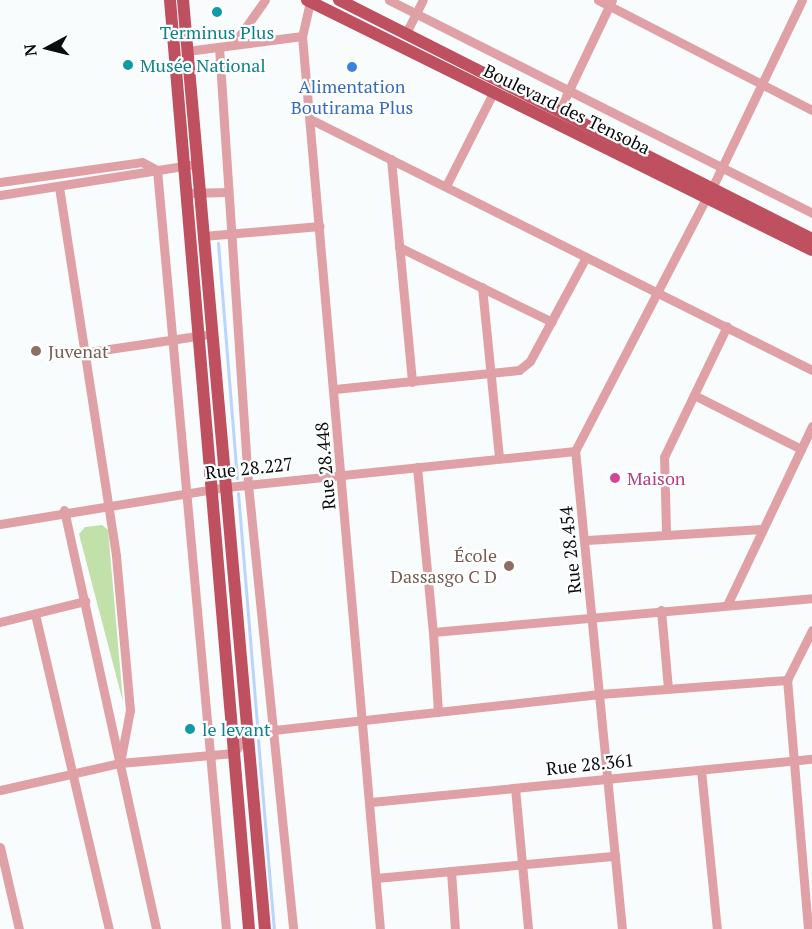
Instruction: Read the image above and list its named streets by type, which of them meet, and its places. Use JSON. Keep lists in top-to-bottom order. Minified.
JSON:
{"streets":{"main road":["Boulevard des Tensoba"],"street":["Rue 28.448","Rue 28.227","Rue 28.454","Rue 28.361"]},"crossings":[["Boulevard des Tensoba","Rue 28.448"],["Rue 28.448","Rue 28.227"],["Rue 28.448","Rue 28.361"],["Rue 28.227","Rue 28.454"],["Rue 28.454","Rue 28.361"]],"places":["Terminus Plus","Musée National","Alimentation Boutirama Plus","Juvenat","Maison","École Dassasgo C D","le levant"],"north":"left"}
